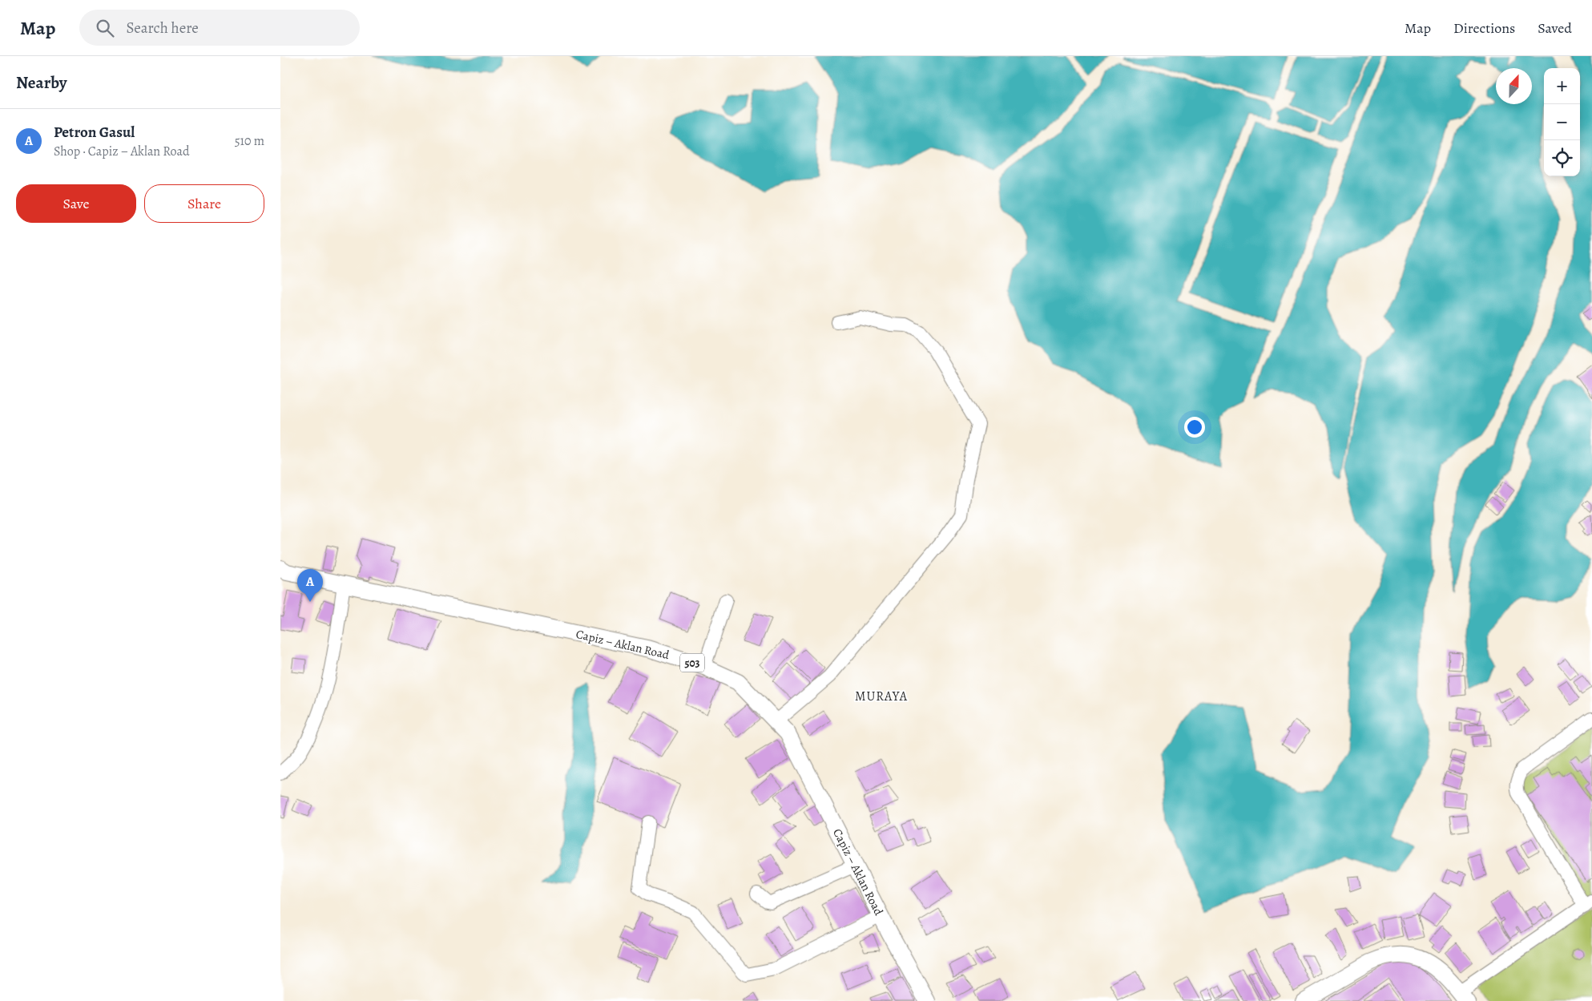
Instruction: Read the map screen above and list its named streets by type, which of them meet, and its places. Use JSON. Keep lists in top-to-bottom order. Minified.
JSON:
{"streets":{"main road":["Capiz – Aklan Road","503"]},"districts":["MURAYA"],"north":"top","page":{"header":"Map","search":"Search here","nav":["Map","Directions","Saved"],"heading":"Nearby","map_buttons":["+","−"],"list":[{"mark":"A","name":"Petron Gasul","note":"Shop · Capiz – Aklan Road","value":"510 m"}],"buttons":["Save","Share"],"pins":"A"}}
